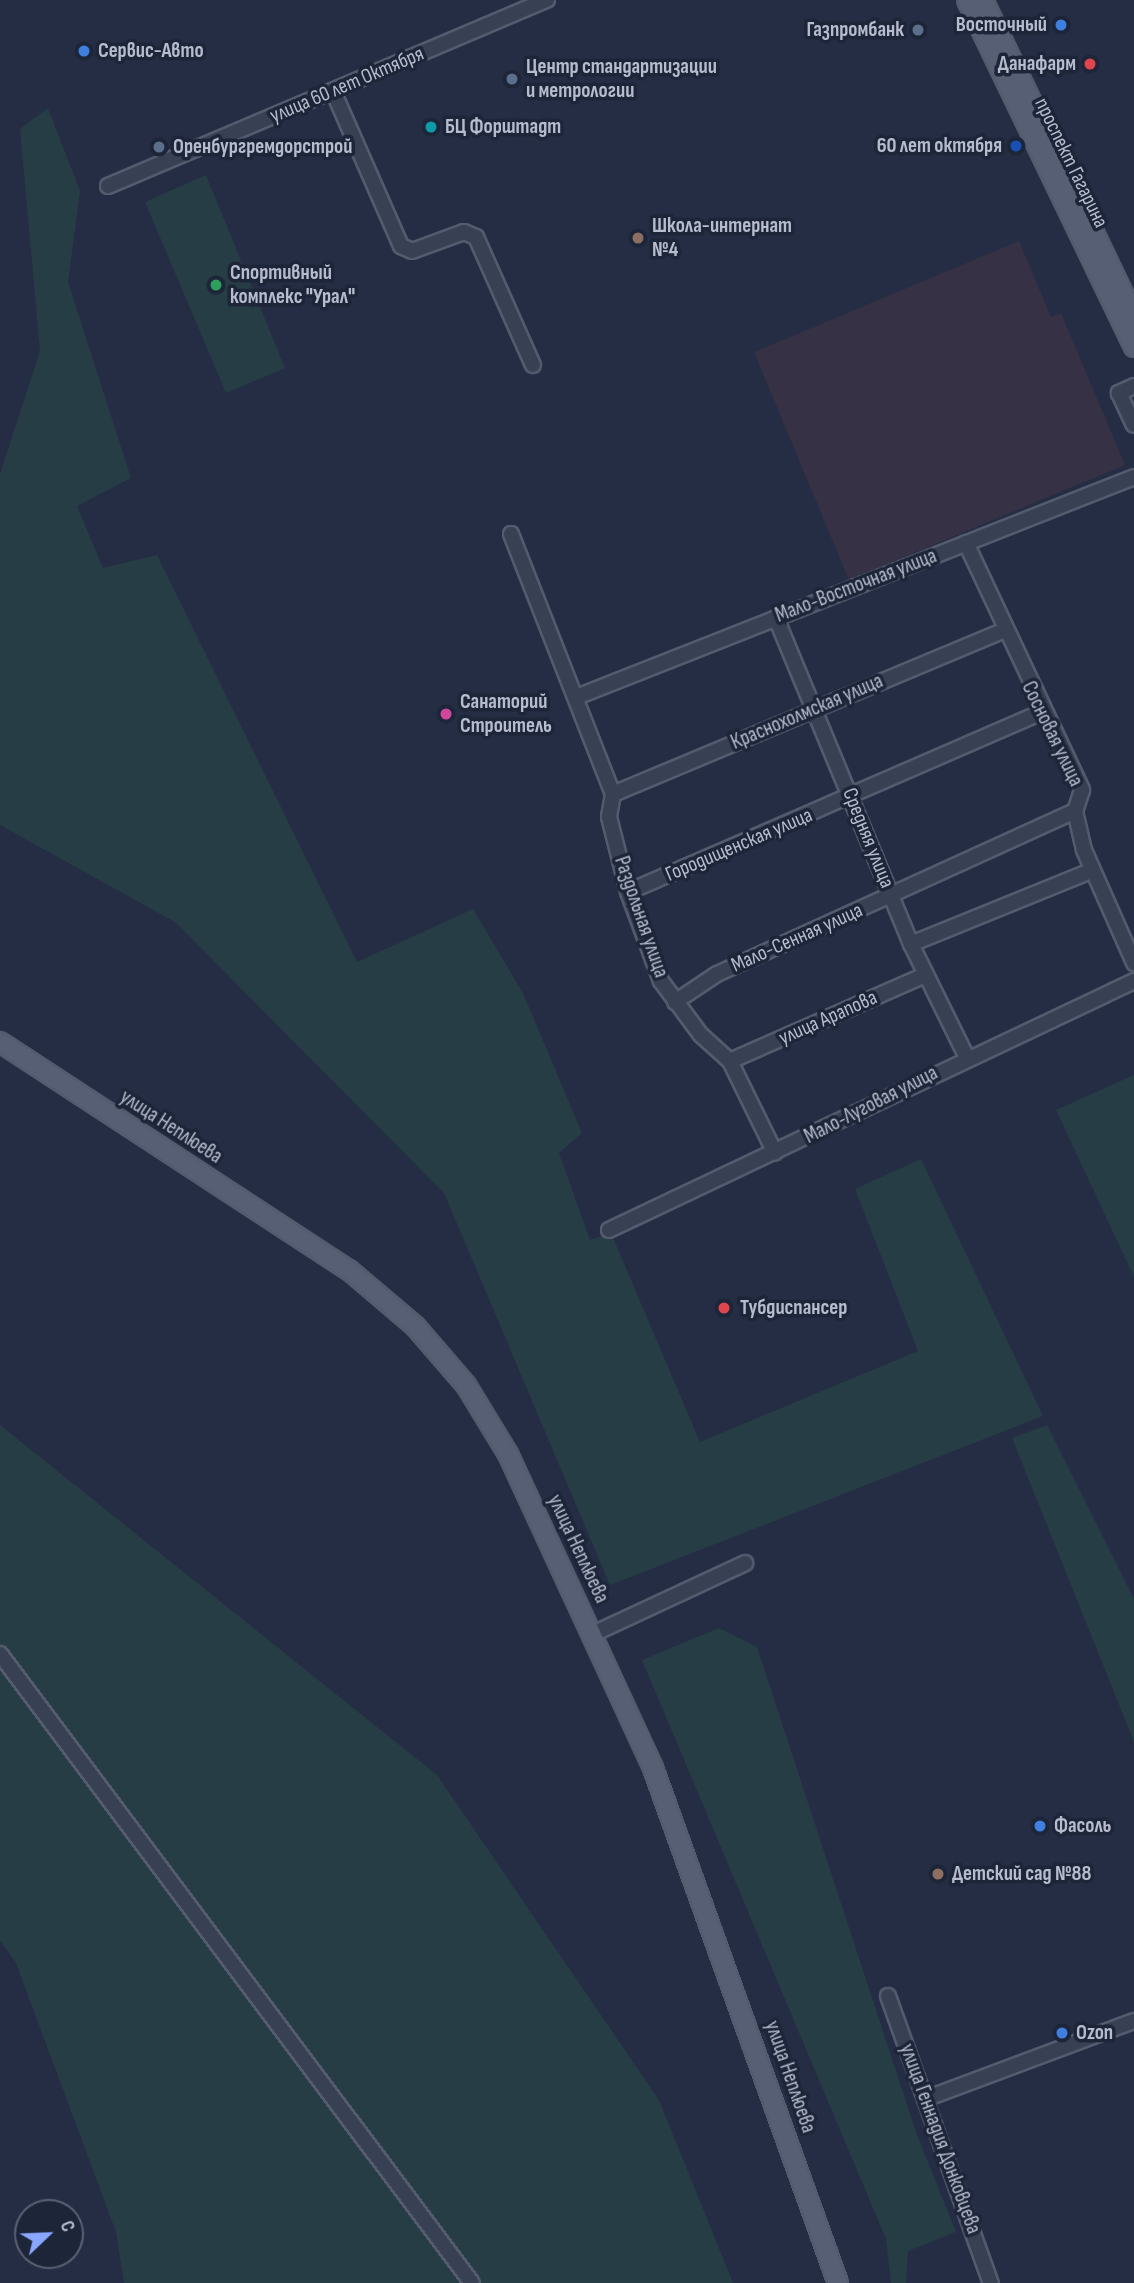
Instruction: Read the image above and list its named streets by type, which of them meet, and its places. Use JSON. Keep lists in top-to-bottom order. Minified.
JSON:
{"streets":{"main road":["проспект Гагарина","улица Неплюева"],"street":["улица 60 лет Октября","Мало-Восточная улица","Краснохолмская улица","Сосновая улица","Средняя улица","Городищенская улица","Раздольная улица","Мало-Сенная улица","улица Арапова","Мало-Луговая улица","улица Геннадия Донковцева"]},"crossings":[["Мало-Восточная улица","Сосновая улица"],["Мало-Восточная улица","Средняя улица"],["Мало-Восточная улица","Раздольная улица"],["Краснохолмская улица","Сосновая улица"],["Краснохолмская улица","Средняя улица"],["Краснохолмская улица","Раздольная улица"],["Сосновая улица","Городищенская улица"],["Сосновая улица","Мало-Сенная улица"],["Средняя улица","Городищенская улица"],["Средняя улица","Мало-Сенная улица"],["Средняя улица","улица Арапова"],["Средняя улица","Мало-Луговая улица"],["Городищенская улица","Раздольная улица"],["Раздольная улица","Мало-Сенная улица"],["Раздольная улица","улица Арапова"],["Раздольная улица","Мало-Луговая улица"]],"places":["Восточный","Газпромбанк","Сервис-Авто","Данафарм","Центр стандартизации и метрологии","БЦ Форштадт","60 лет октября","Оренбургремдорстрой","Школа-интернат №4","Спортивный комплекс \"Урал\"","Санаторий Строитель","Тубдиспансер","Фасоль","Детский сад №88","Ozon"],"north":"top right"}
